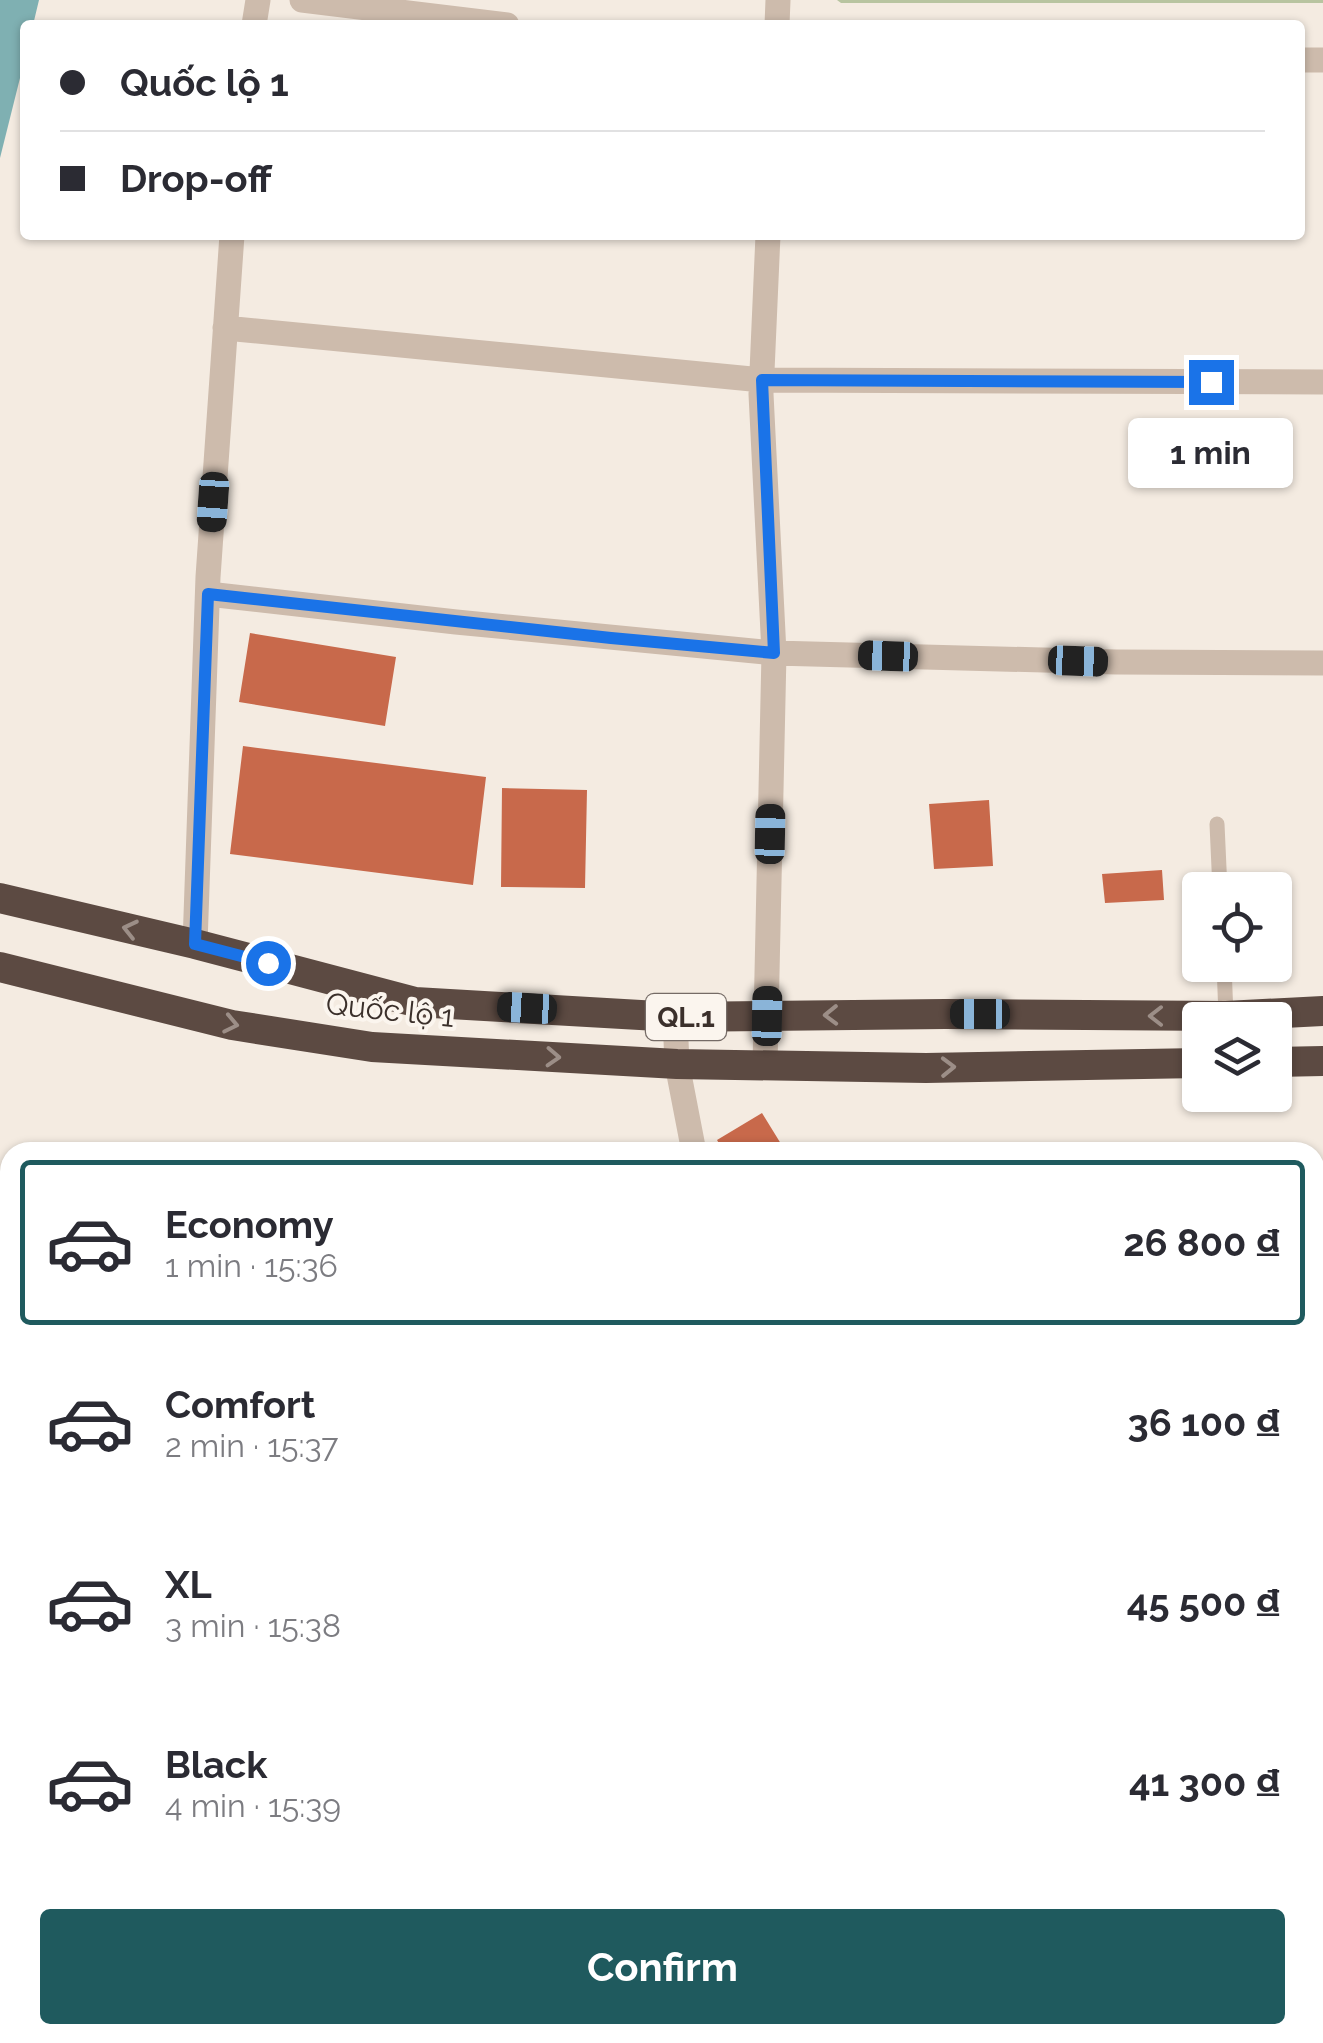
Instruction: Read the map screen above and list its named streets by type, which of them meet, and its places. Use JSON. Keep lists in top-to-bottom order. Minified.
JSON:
{"streets":{"highway":["Quốc lộ 1","QL.1"]},"page":{"banner":["Quốc lộ 1","Drop-off"],"bubble":"1 min","list":[{"name":"Economy","note":"1 min · 15:36","value":"26 800 ₫"},{"name":"Comfort","note":"2 min · 15:37","value":"36 100 ₫"},{"name":"XL","note":"3 min · 15:38","value":"45 500 ₫"},{"name":"Black","note":"4 min · 15:39","value":"41 300 ₫"}],"buttons":"Confirm"}}
